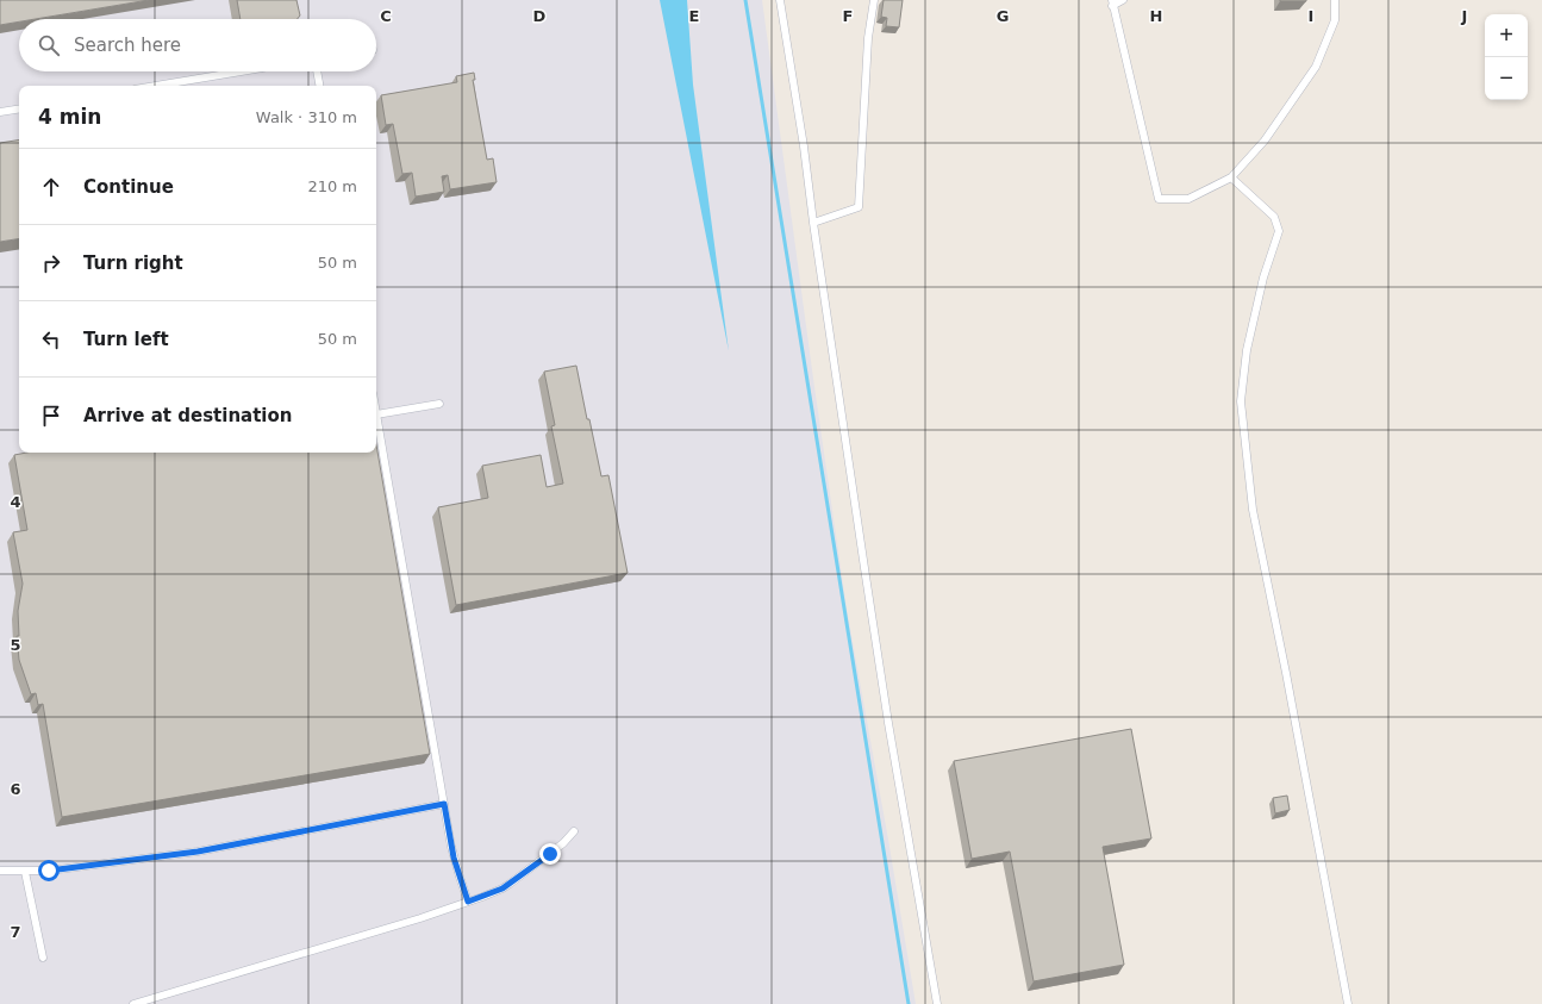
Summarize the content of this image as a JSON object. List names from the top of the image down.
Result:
{
  "page": {
    "map_buttons": ["+", "−"],
    "search": "Search here",
    "heading": ["4 min", "Walk · 310 m"],
    "list": [
      ["Continue", "210 m"],
      ["Turn right", "50 m"],
      ["Turn left", "50 m"],
      "Arrive at destination"
    ]
  },
  "grid": {
    "columns": [
      "C",
      "D",
      "E",
      "F",
      "G",
      "H",
      "I",
      "J"
    ],
    "rows": [
      "4",
      "5",
      "6",
      "7"
    ]
  }
}
